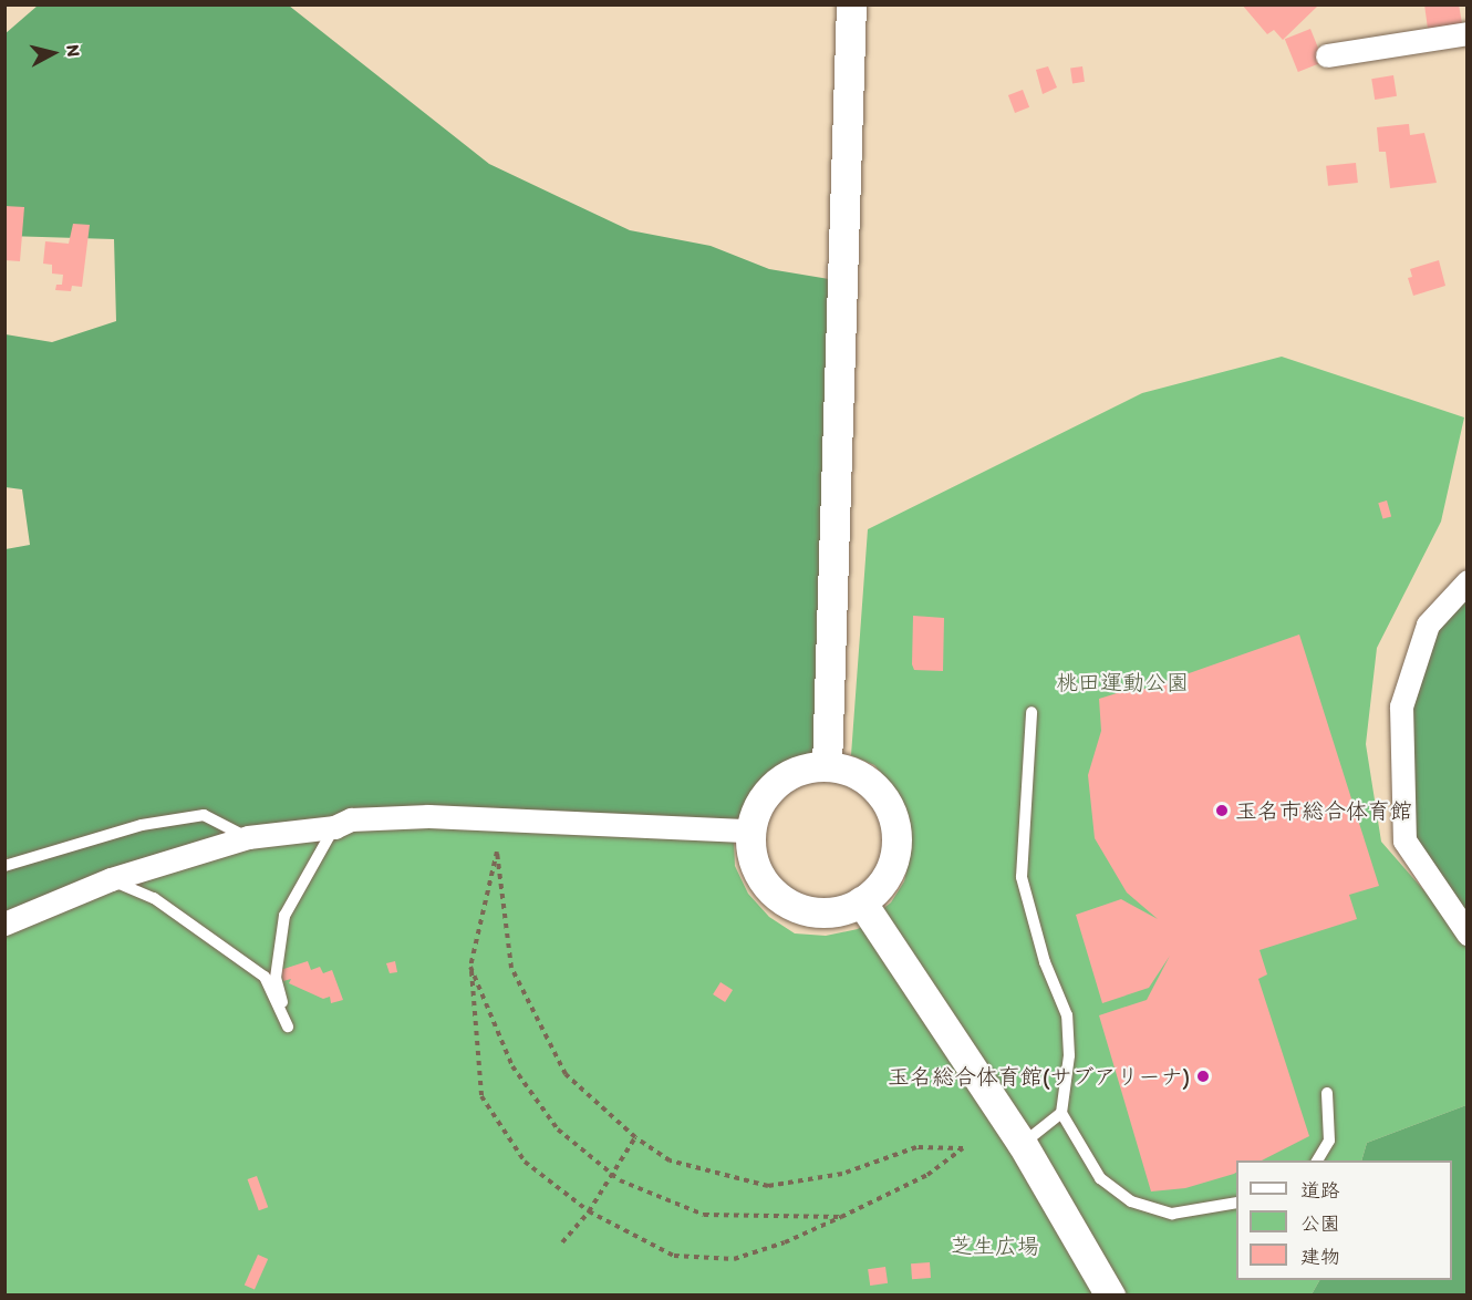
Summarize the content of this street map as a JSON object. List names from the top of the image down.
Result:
{
  "parks": ["桃田運動公園", "芝生広場"],
  "places": ["玉名市総合体育館", "玉名総合体育館(サブアリーナ)"],
  "legend": ["道路", "公園", "建物"],
  "north": "right"
}
